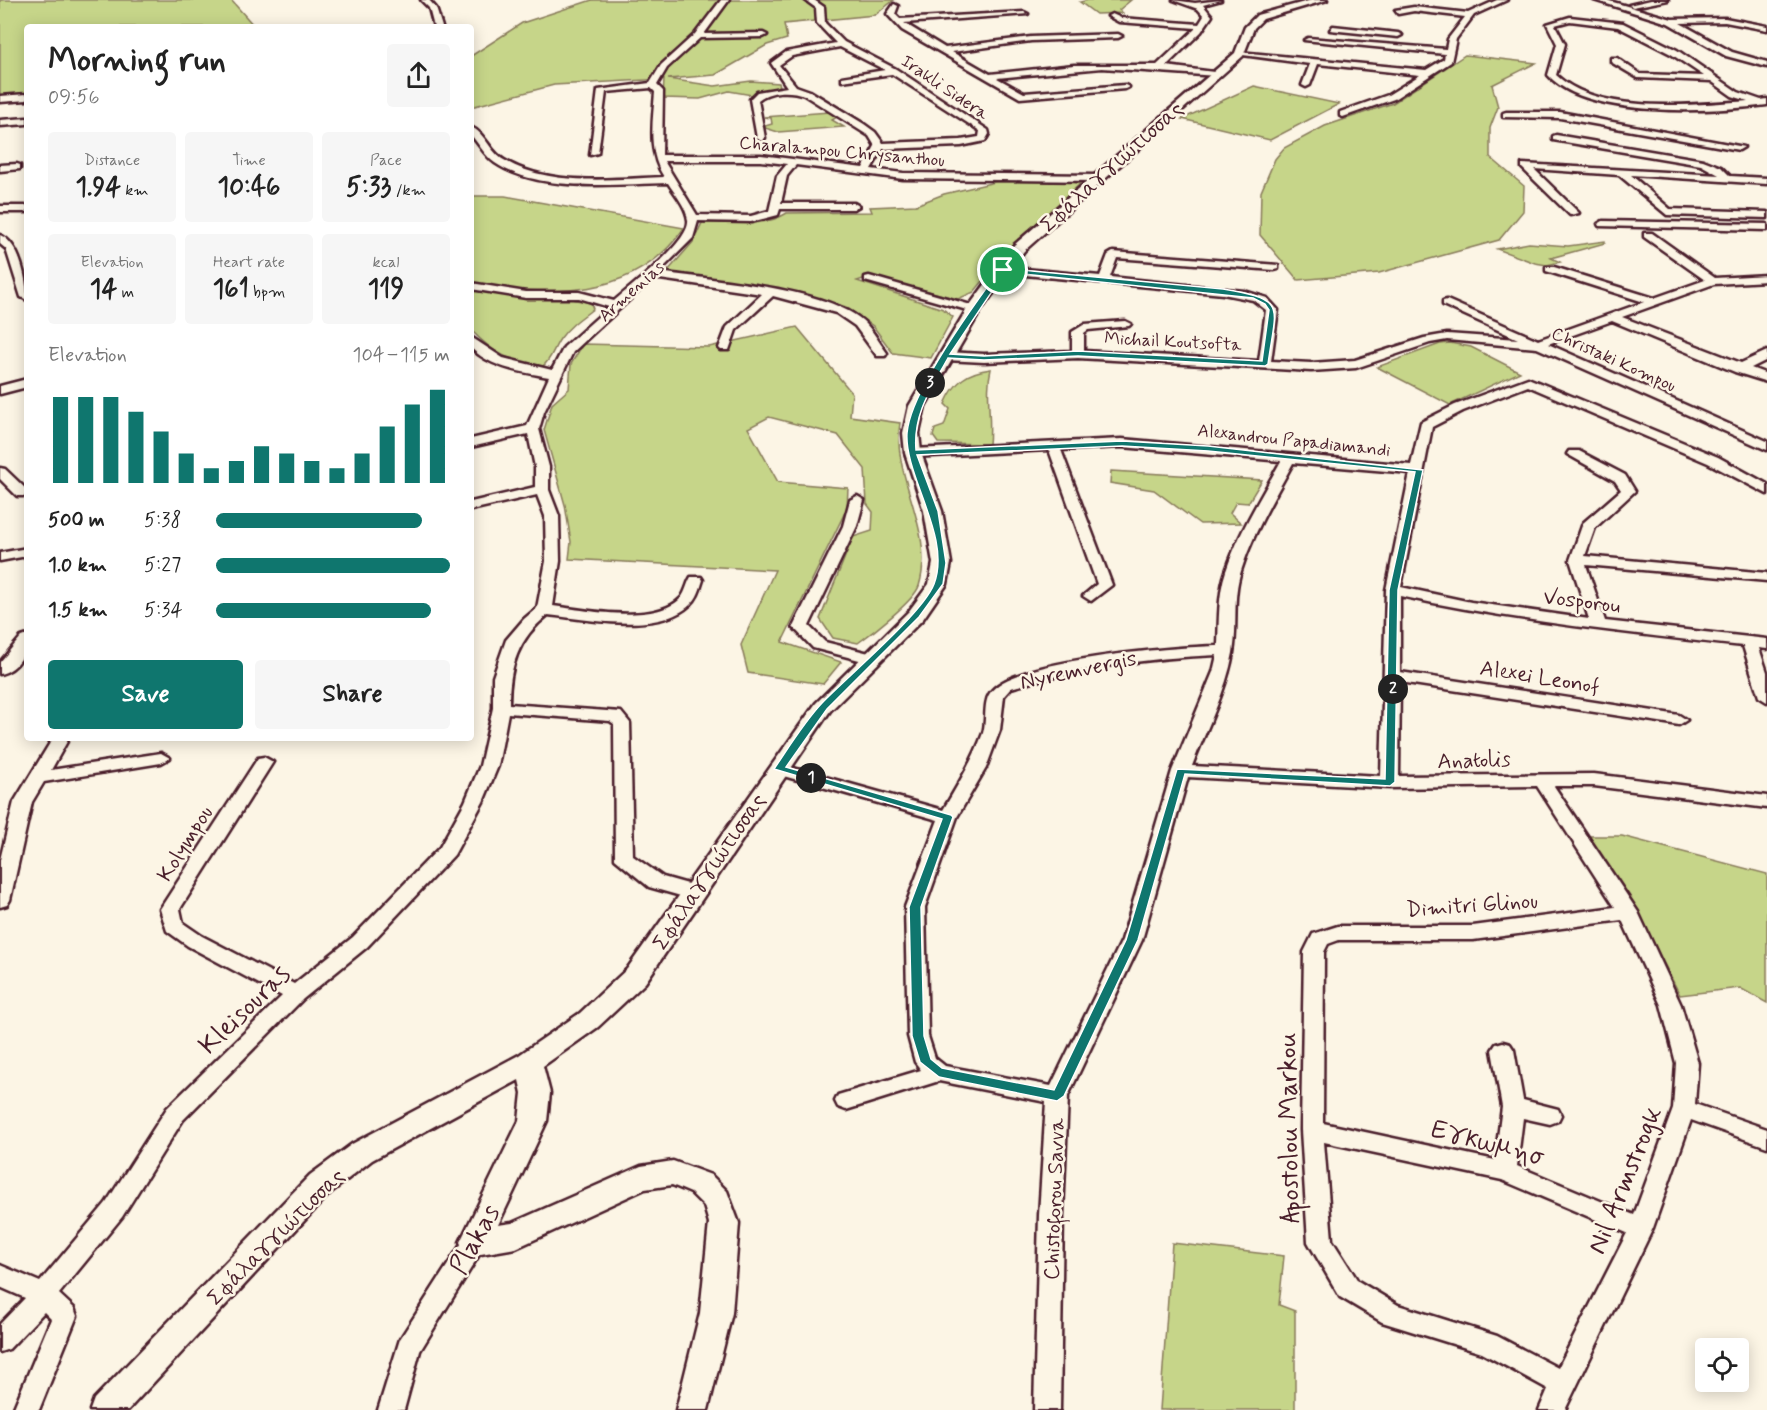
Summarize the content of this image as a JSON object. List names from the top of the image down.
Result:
{
  "streets": {
    "street": [
      "Irakli Sidera",
      "Charalampou Chrysanthou",
      "Σφάλαγγιώτισσας",
      "Armenias",
      "Michail Koutsofta",
      "Christaki Kompou",
      "Alexandrou Papadiamandi",
      "Vosporou",
      "Nyremvergis",
      "Alexei Leonof",
      "Anatolis",
      "Kolympou",
      "Dimitri Glinou",
      "Kleisouras",
      "Apostolou Markou",
      "Εγκωμησ",
      "Nil Armstrogk",
      "Chistoforou Savva",
      "Plakas"
    ]
  },
  "crossings": [
    ["Charalampou Chrysanthou", "Σφάλαγγιώτισσας"],
    ["Σφάλαγγιώτισσας", "Michail Koutsofta"],
    ["Σφάλαγγιώτισσας", "Alexandrou Papadiamandi"],
    ["Σφάλαγγιώτισσας", "Plakas"],
    ["Michail Koutsofta", "Christaki Kompou"],
    ["Alexandrou Papadiamandi", "Chistoforou Savva"],
    ["Nyremvergis", "Chistoforou Savva"],
    ["Anatolis", "Nil Armstrogk"],
    ["Anatolis", "Chistoforou Savva"],
    ["Kolympou", "Kleisouras"],
    ["Dimitri Glinou", "Apostolou Markou"],
    ["Dimitri Glinou", "Nil Armstrogk"],
    ["Apostolou Markou", "Εγκωμησ"],
    ["Apostolou Markou", "Nil Armstrogk"],
    ["Εγκωμησ", "Nil Armstrogk"]
  ],
  "page": {
    "heading": ["Morning run", "09:56"],
    "stats": [
      ["Distance", "1.94 km"],
      ["Time", "10:46"],
      ["Pace", "5:33 /km"],
      ["Elevation", "14 m"],
      ["Heart rate", "161 bpm"],
      ["kcal", "119"]
    ],
    "chart": ["Elevation", "104–115 m"],
    "pins": ["3", "2", "1"],
    "list": [
      {
        "name": "500 m",
        "note": "5:38"
      },
      {
        "name": "1.0 km",
        "note": "5:27"
      },
      {
        "name": "1.5 km",
        "note": "5:34"
      }
    ],
    "buttons": ["Save", "Share"]
  }
}
